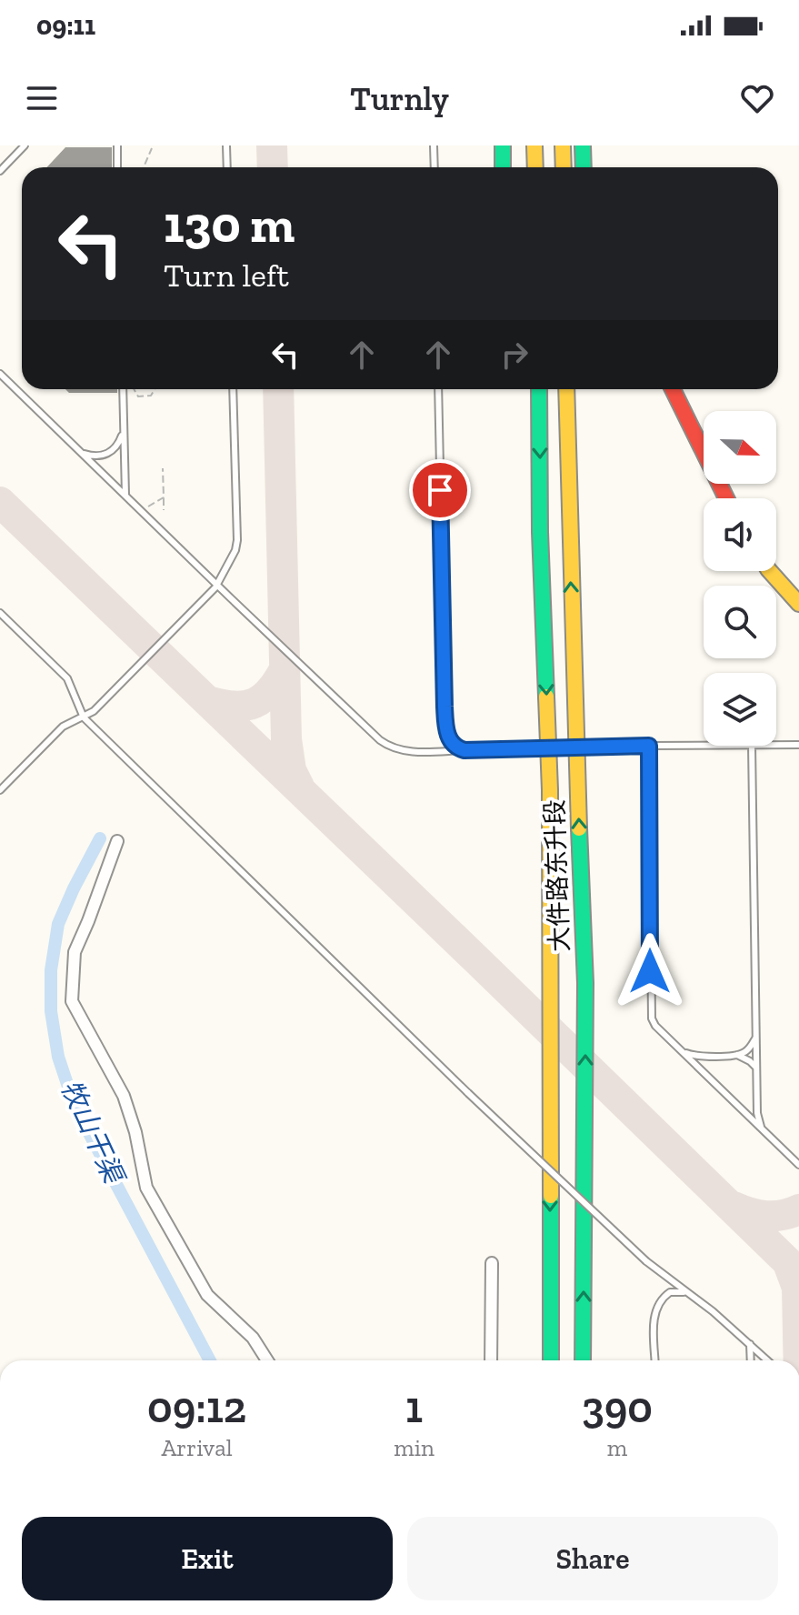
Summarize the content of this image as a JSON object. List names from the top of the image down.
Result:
{
  "streets": {
    "main road": ["大件路东升段"]
  },
  "water": ["牧山干渠"],
  "north": "right",
  "page": {
    "status": "09:11",
    "header": "Turnly",
    "turn": ["130 m", "Turn left"],
    "eta": [
      "09:12",
      "Arrival",
      "1",
      "min",
      "390",
      "m"
    ],
    "buttons": ["Exit", "Share"]
  }
}
